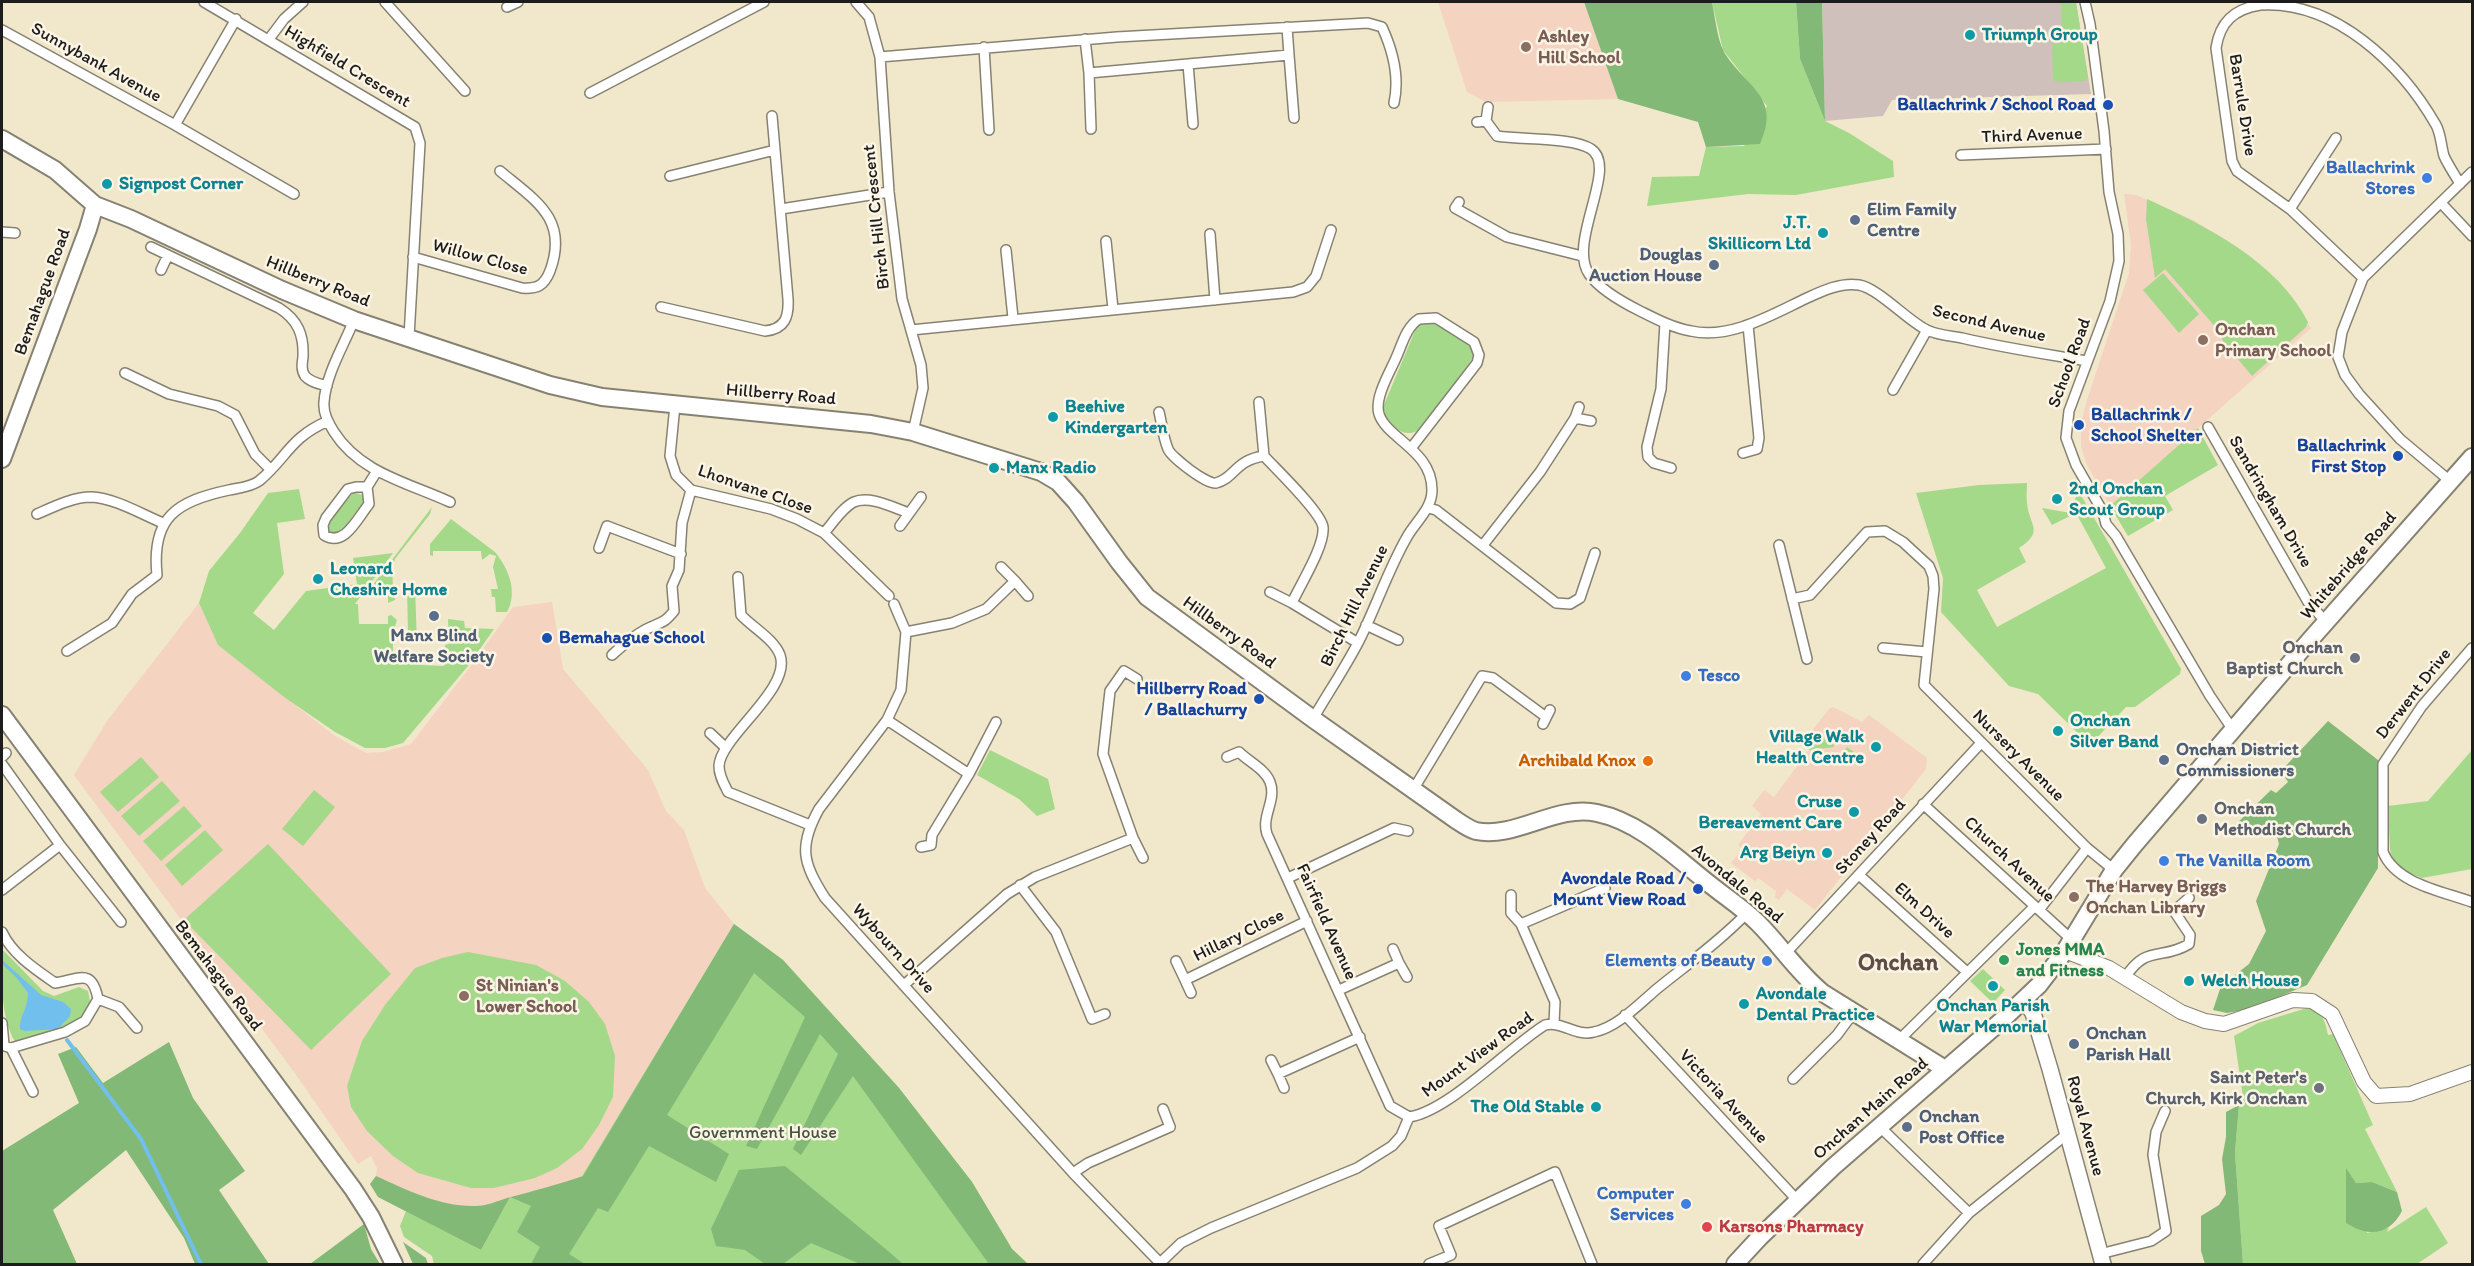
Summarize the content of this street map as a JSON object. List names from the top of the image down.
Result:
{
  "streets": {
    "highway": [
      "Hillberry Road",
      "Bemahague Road",
      "Whitebridge Road",
      "Avondale Road",
      "Onchan Main Road"
    ],
    "main road": ["Royal Avenue"],
    "street": [
      "Sunnybank Avenue",
      "Highfield Crescent",
      "Barrule Drive",
      "Third Avenue",
      "Birch Hill Crescent",
      "Willow Close",
      "Second Avenue",
      "School Road",
      "Lhonvane Close",
      "Sandringham Drive",
      "Birch Hill Avenue",
      "Derwent Drive",
      "Nursery Avenue",
      "Stoney Road",
      "Church Avenue",
      "Elm Drive",
      "Fairfield Avenue",
      "Hillary Close",
      "Wybourn Drive",
      "Mount View Road",
      "Victoria Avenue"
    ]
  },
  "crossings": [
    ["Sunnybank Avenue", "Highfield Crescent"],
    ["Highfield Crescent", "Willow Close"],
    ["Highfield Crescent", "Hillberry Road"],
    ["Third Avenue", "School Road"],
    ["Birch Hill Crescent", "Hillberry Road"],
    ["Hillberry Road", "Bemahague Road"],
    ["Hillberry Road", "Lhonvane Close"],
    ["Hillberry Road", "Birch Hill Avenue"],
    ["Hillberry Road", "Avondale Road"],
    ["Second Avenue", "School Road"],
    ["School Road", "Whitebridge Road"],
    ["School Road", "Onchan Main Road"],
    ["Lhonvane Close", "Wybourn Drive"],
    ["Sandringham Drive", "Whitebridge Road"],
    ["Whitebridge Road", "Onchan Main Road"],
    ["Nursery Avenue", "Stoney Road"],
    ["Nursery Avenue", "Onchan Main Road"],
    ["Stoney Road", "Church Avenue"],
    ["Stoney Road", "Avondale Road"],
    ["Stoney Road", "Elm Drive"],
    ["Church Avenue", "Onchan Main Road"],
    ["Avondale Road", "Mount View Road"],
    ["Avondale Road", "Onchan Main Road"],
    ["Fairfield Avenue", "Hillary Close"],
    ["Fairfield Avenue", "Mount View Road"],
    ["Wybourn Drive", "Mount View Road"],
    ["Mount View Road", "Victoria Avenue"],
    ["Victoria Avenue", "Onchan Main Road"],
    ["Onchan Main Road", "Royal Avenue"]
  ],
  "districts": ["Onchan"],
  "parks": ["Government House"],
  "places": [
    "Triumph Group",
    "Ashley Hill School",
    "Ballachrink / School Road",
    "Ballachrink Stores",
    "Signpost Corner",
    "Elim Family Centre",
    "J.T. Skillicorn Ltd",
    "Douglas Auction House",
    "Onchan Primary School",
    "Beehive Kindergarten",
    "Ballachrink / School Shelter",
    "Ballachrink First Stop",
    "Manx Radio",
    "2nd Onchan Scout Group",
    "Leonard Cheshire Home",
    "Manx Blind Welfare Society",
    "Bemahague School",
    "Onchan Baptist Church",
    "Tesco",
    "Hillberry Road / Ballachurry",
    "Onchan Silver Band",
    "Village Walk Health Centre",
    "Onchan District Commissioners",
    "Archibald Knox",
    "Cruse Bereavement Care",
    "Onchan Methodist Church",
    "Arg Beiyn",
    "The Vanilla Room",
    "Avondale Road / Mount View Road",
    "The Harvey Briggs Onchan Library",
    "Jones MMA and Fitness",
    "Elements of Beauty",
    "Welch House",
    "Onchan Parish War Memorial",
    "St Ninian's Lower School",
    "Avondale Dental Practice",
    "Onchan Parish Hall",
    "Saint Peter's Church, Kirk Onchan",
    "The Old Stable",
    "Onchan Post Office",
    "Computer Services",
    "Karsons Pharmacy"
  ]
}
